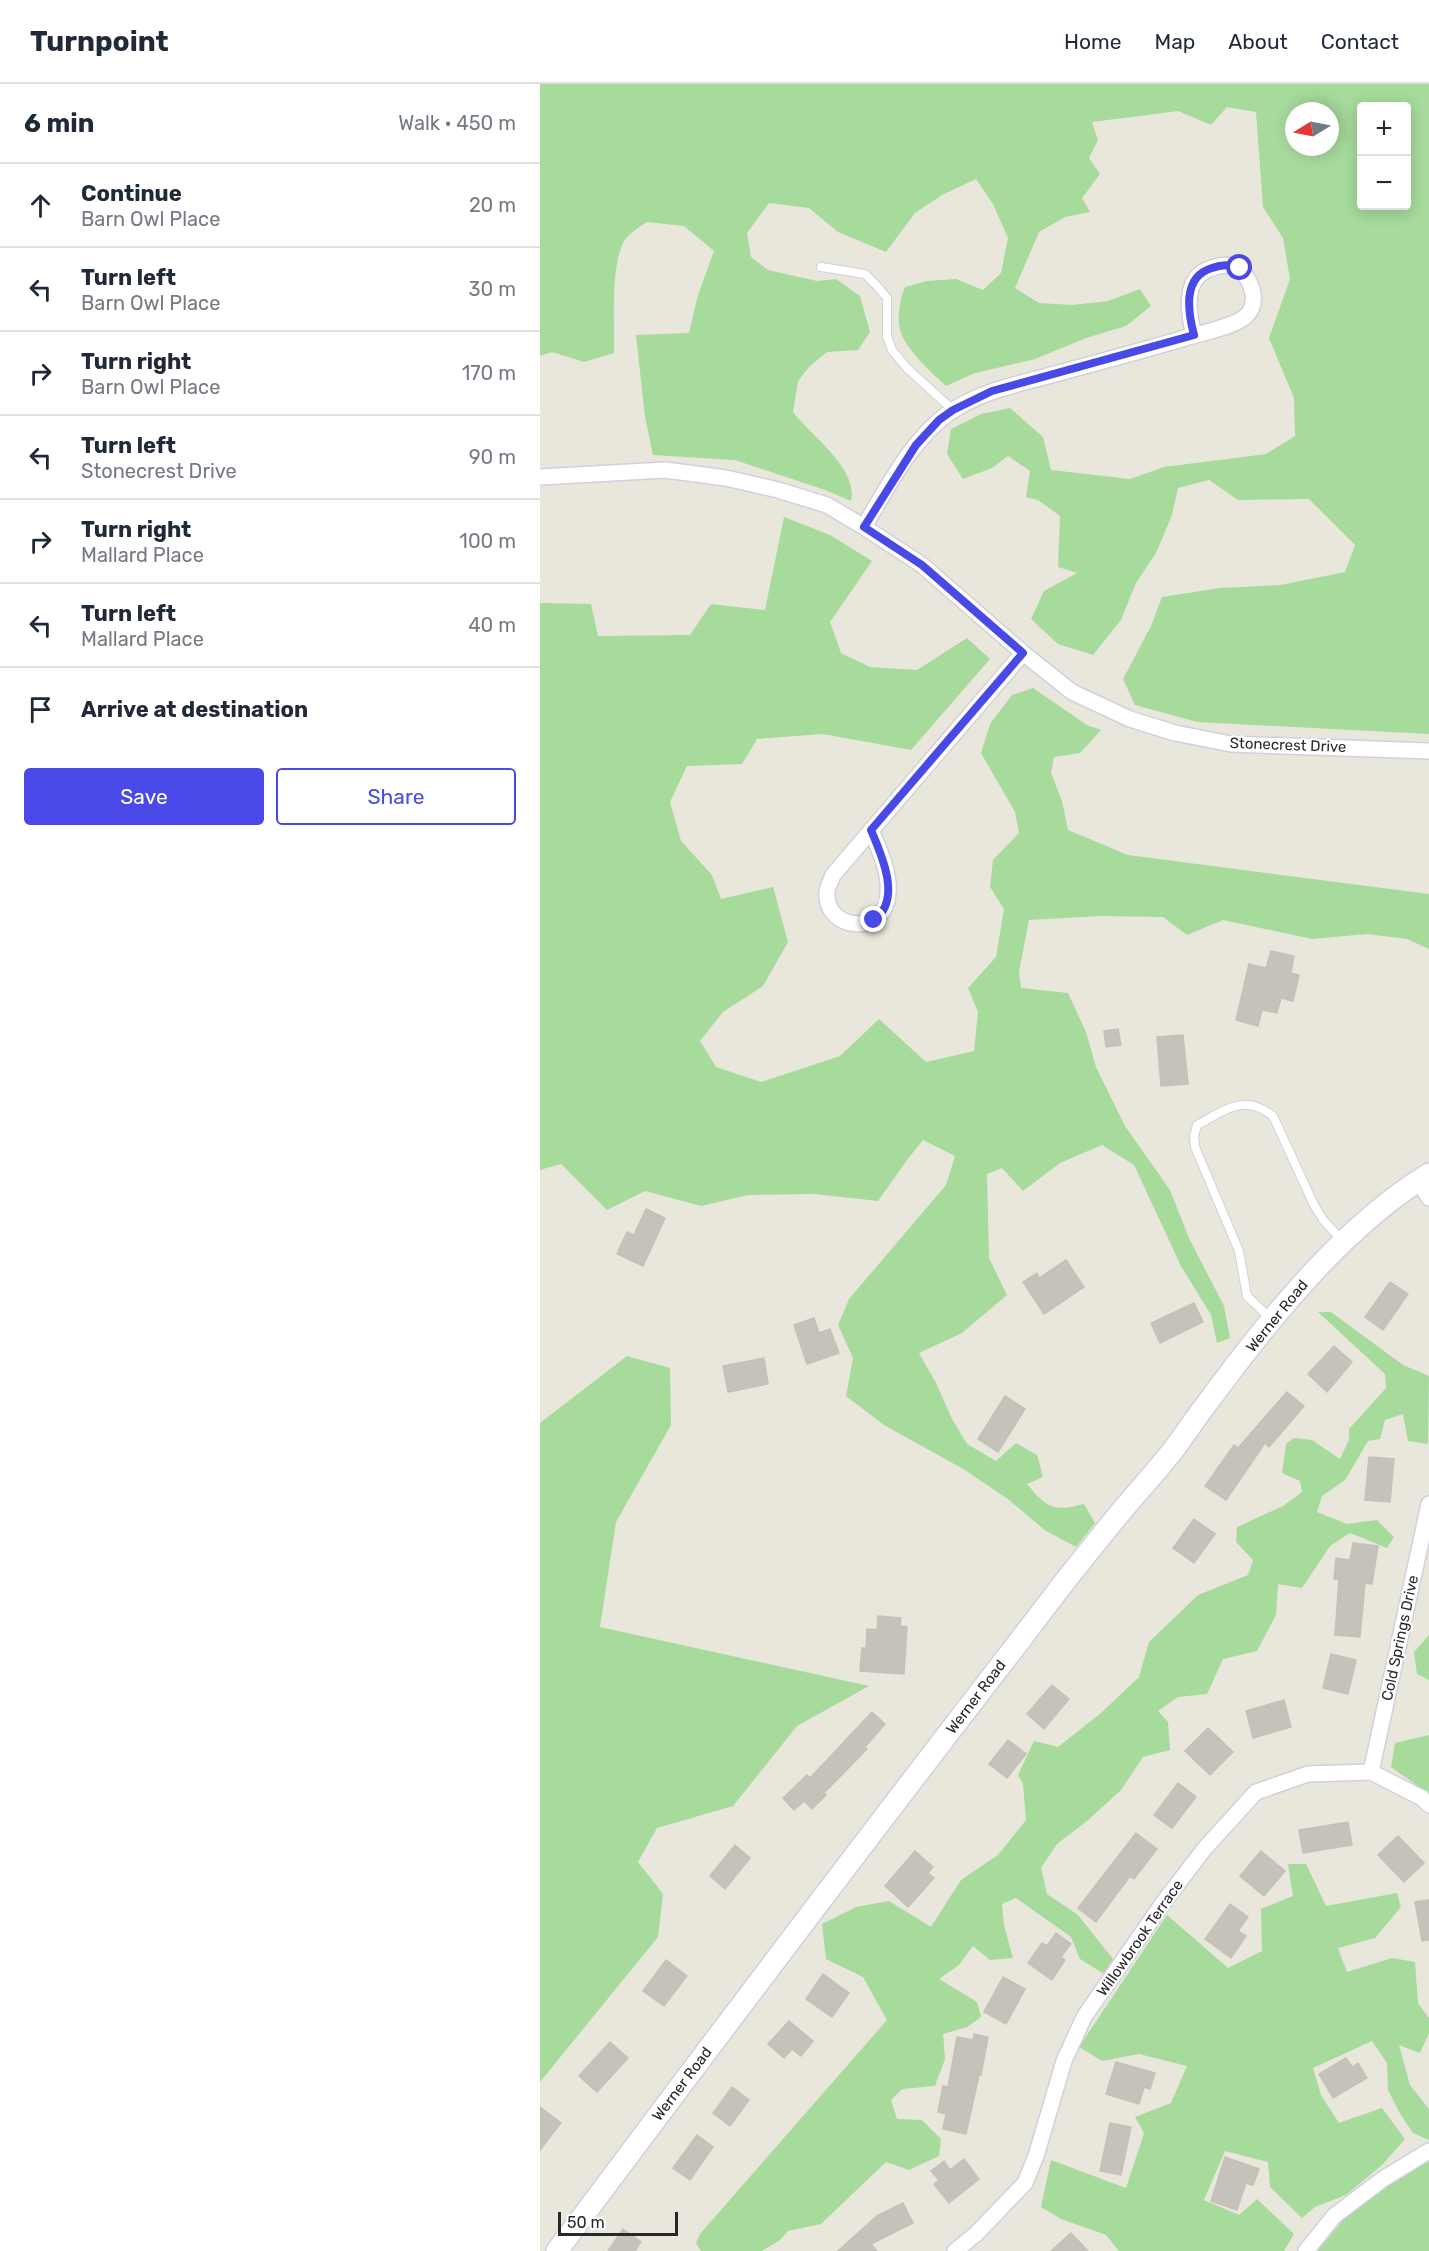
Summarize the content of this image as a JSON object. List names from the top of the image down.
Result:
{
  "streets": {
    "street": [
      "Stonecrest Drive",
      "Werner Road",
      "Cold Springs Drive",
      "Willowbrook Terrace"
    ]
  },
  "crossings": [
    ["Cold Springs Drive", "Willowbrook Terrace"]
  ],
  "scale_bar": "50 m",
  "north": "left",
  "page": {
    "header": "Turnpoint",
    "nav": [
      "Home",
      "Map",
      "About",
      "Contact"
    ],
    "heading": ["6 min", "Walk · 450 m"],
    "map_buttons": ["+", "−"],
    "list": [
      ["Continue", "Barn Owl Place", "20 m"],
      ["Turn left", "Barn Owl Place", "30 m"],
      ["Turn right", "Barn Owl Place", "170 m"],
      ["Turn left", "Stonecrest Drive", "90 m"],
      ["Turn right", "Mallard Place", "100 m"],
      ["Turn left", "Mallard Place", "40 m"],
      "Arrive at destination"
    ],
    "buttons": ["Save", "Share"],
    "scale": "50 m"
  }
}
